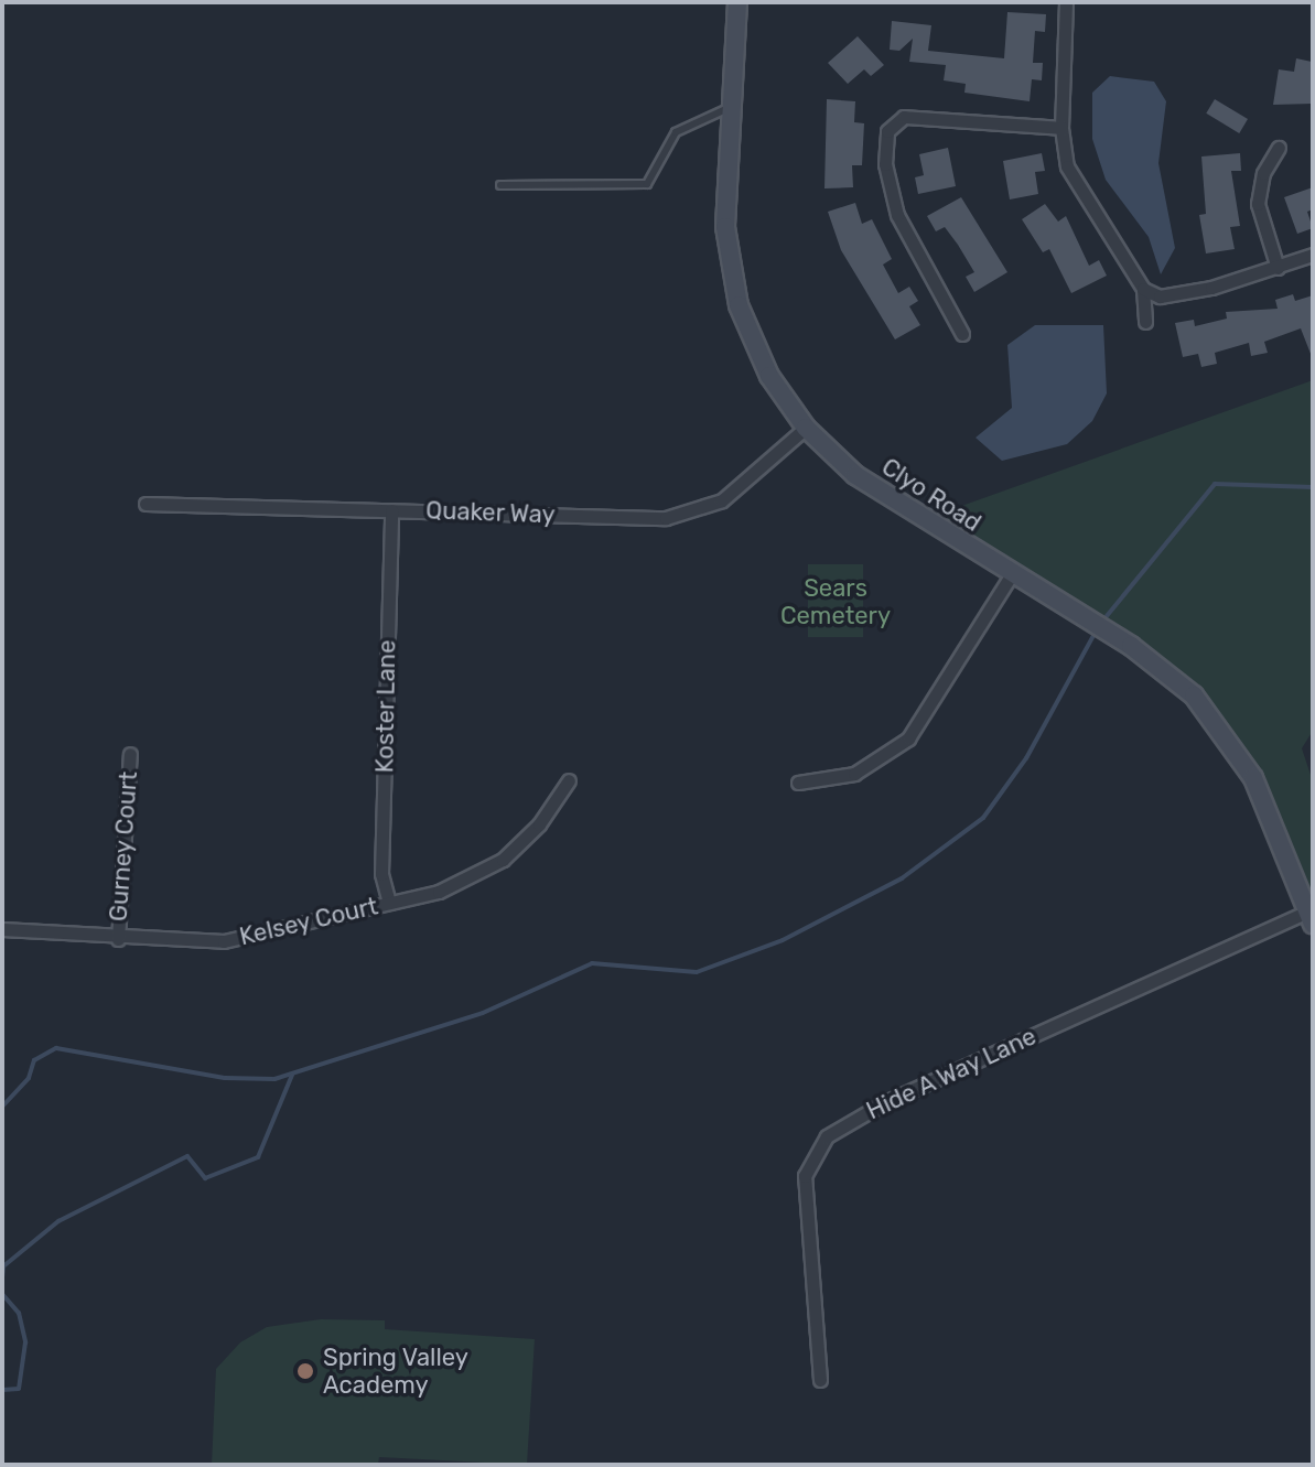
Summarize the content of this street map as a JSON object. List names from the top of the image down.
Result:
{
  "streets": {
    "street": [
      "Clyo Road",
      "Quaker Way",
      "Koster Lane",
      "Gurney Court",
      "Kelsey Court",
      "Hide A Way Lane"
    ]
  },
  "crossings": [
    ["Clyo Road", "Quaker Way"],
    ["Clyo Road", "Hide A Way Lane"],
    ["Quaker Way", "Koster Lane"],
    ["Koster Lane", "Kelsey Court"],
    ["Gurney Court", "Kelsey Court"]
  ],
  "parks": ["Sears Cemetery"],
  "places": ["Spring Valley Academy"]
}
